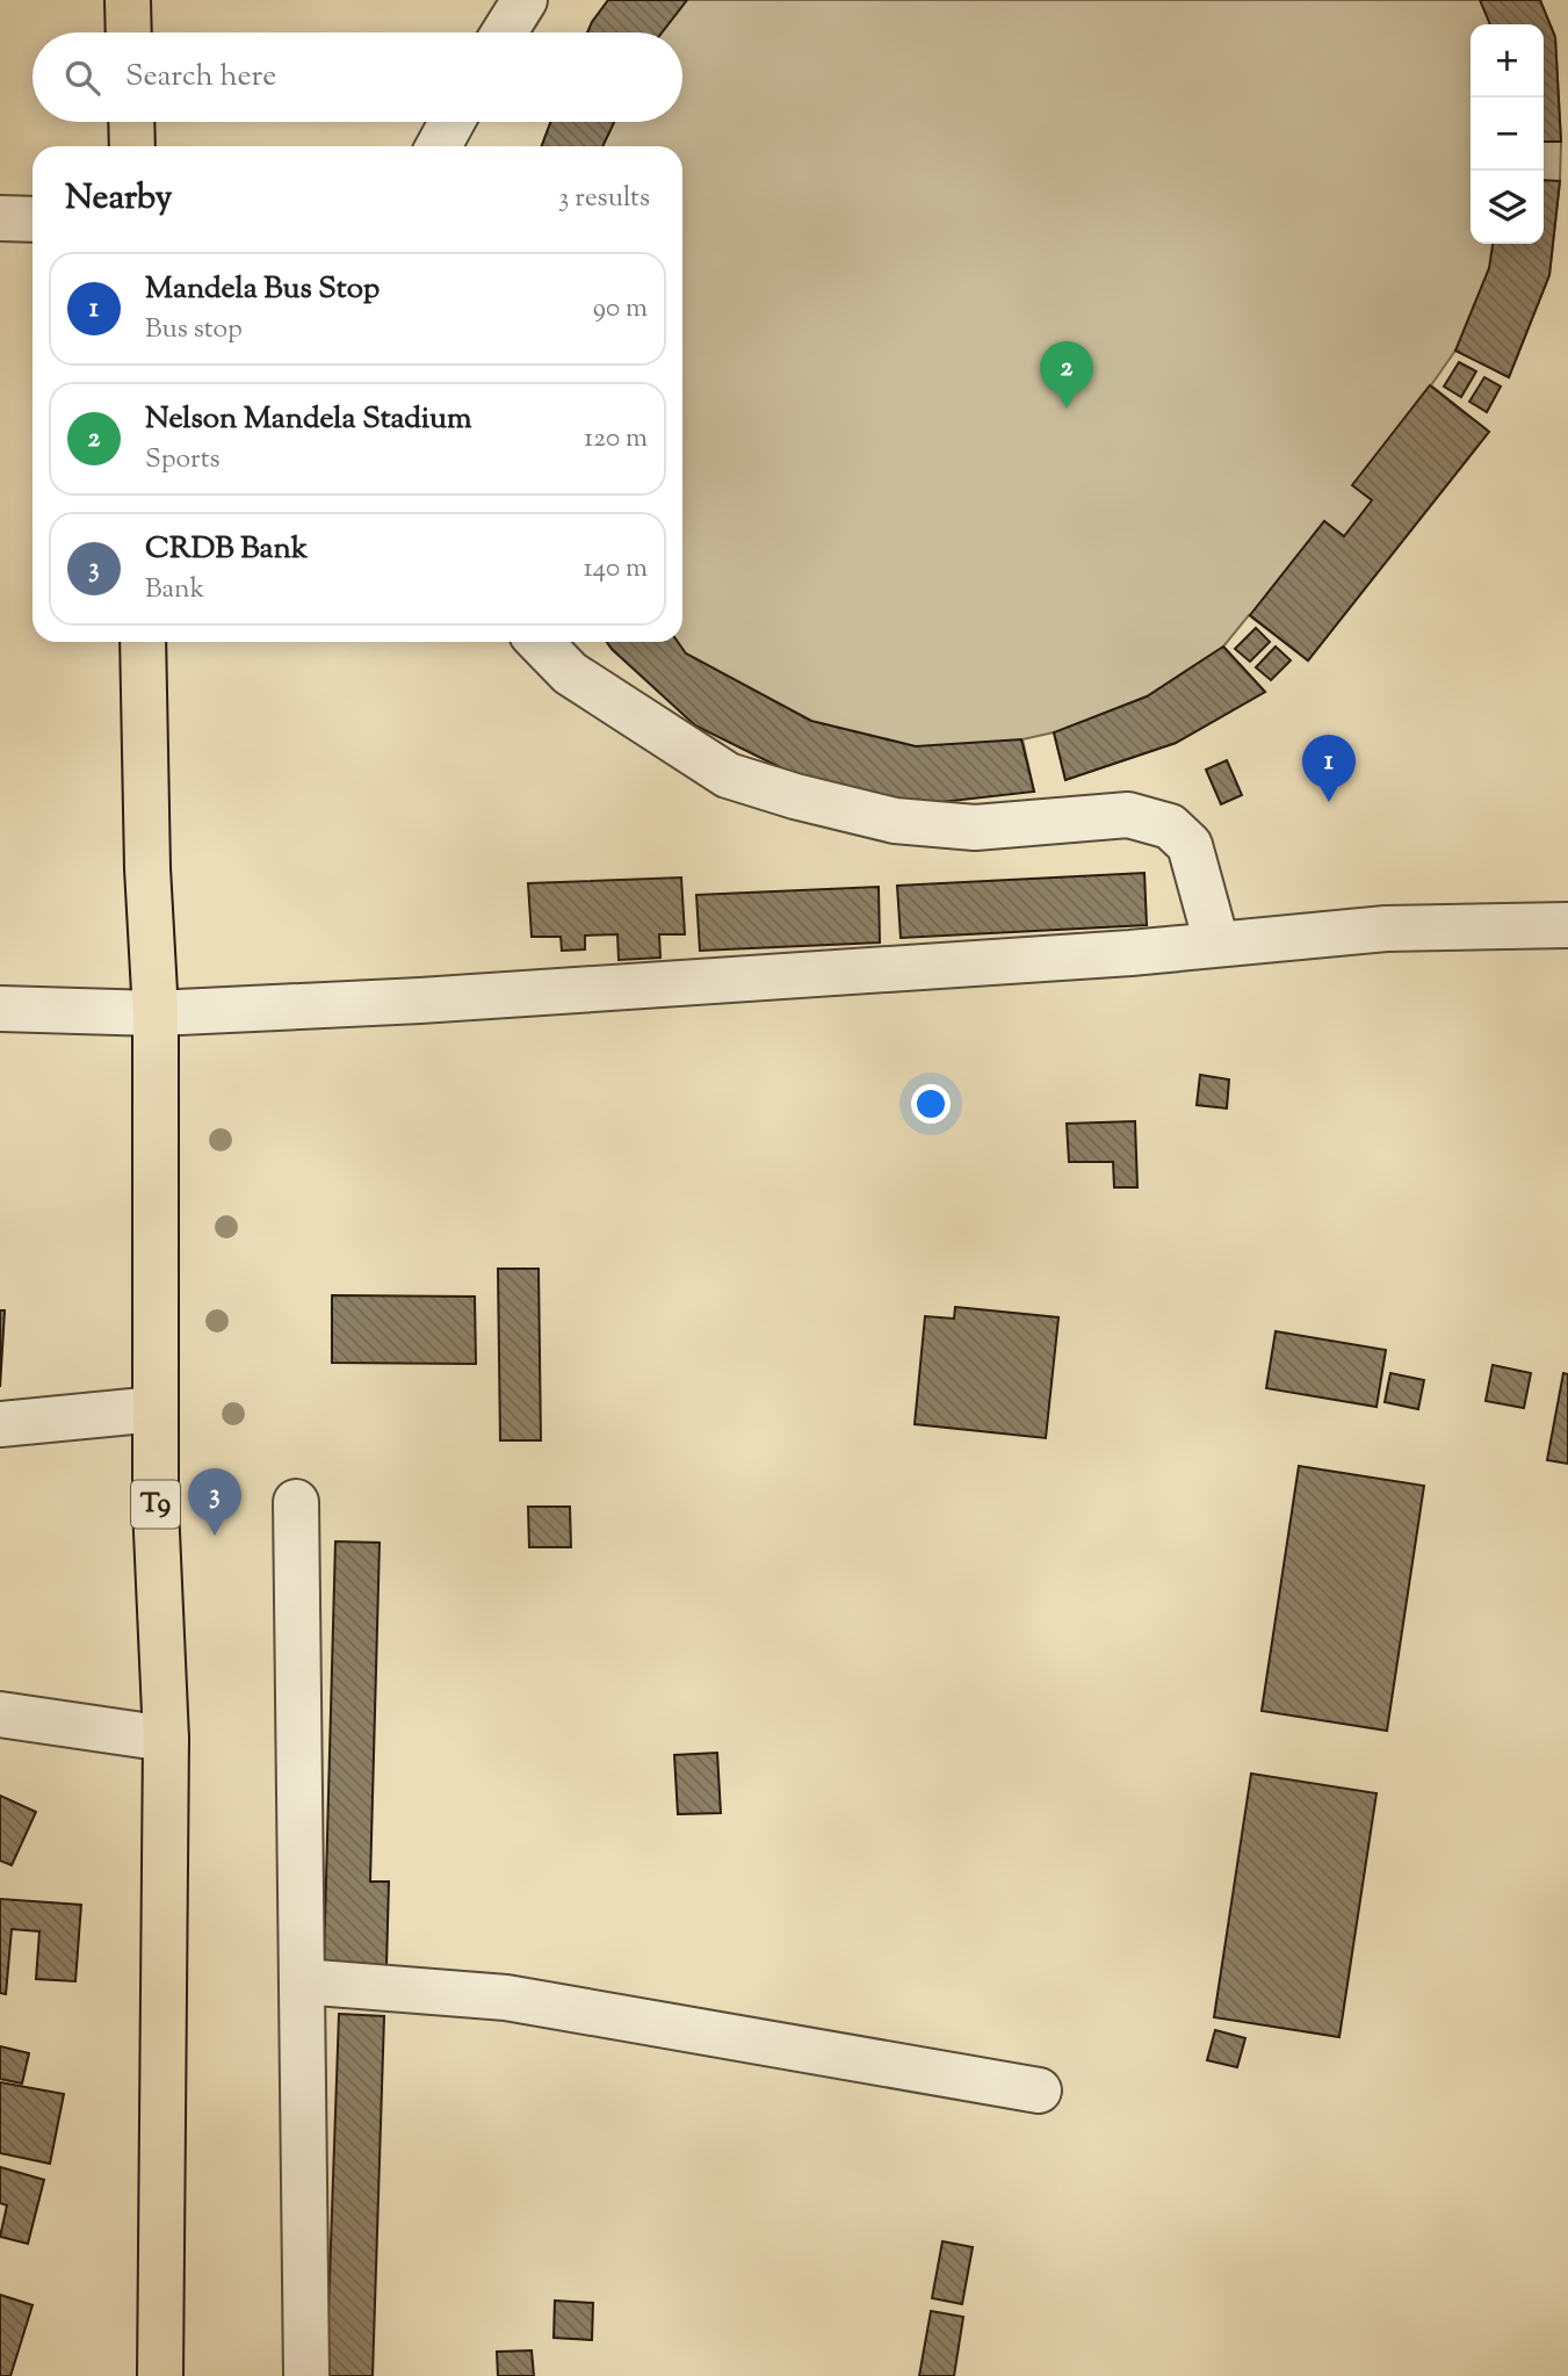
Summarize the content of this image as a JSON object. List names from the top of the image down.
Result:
{
  "streets": {
    "highway": ["T9"]
  },
  "page": {
    "map_buttons": ["+", "−"],
    "search": "Search here",
    "heading": ["Nearby", "3 results"],
    "list": [
      {
        "mark": "1",
        "name": "Mandela Bus Stop",
        "note": "Bus stop",
        "value": "90 m"
      },
      {
        "mark": "2",
        "name": "Nelson Mandela Stadium",
        "note": "Sports",
        "value": "120 m"
      },
      {
        "mark": "3",
        "name": "CRDB Bank",
        "note": "Bank",
        "value": "140 m"
      }
    ],
    "pins": ["2", "1", "3"]
  }
}
